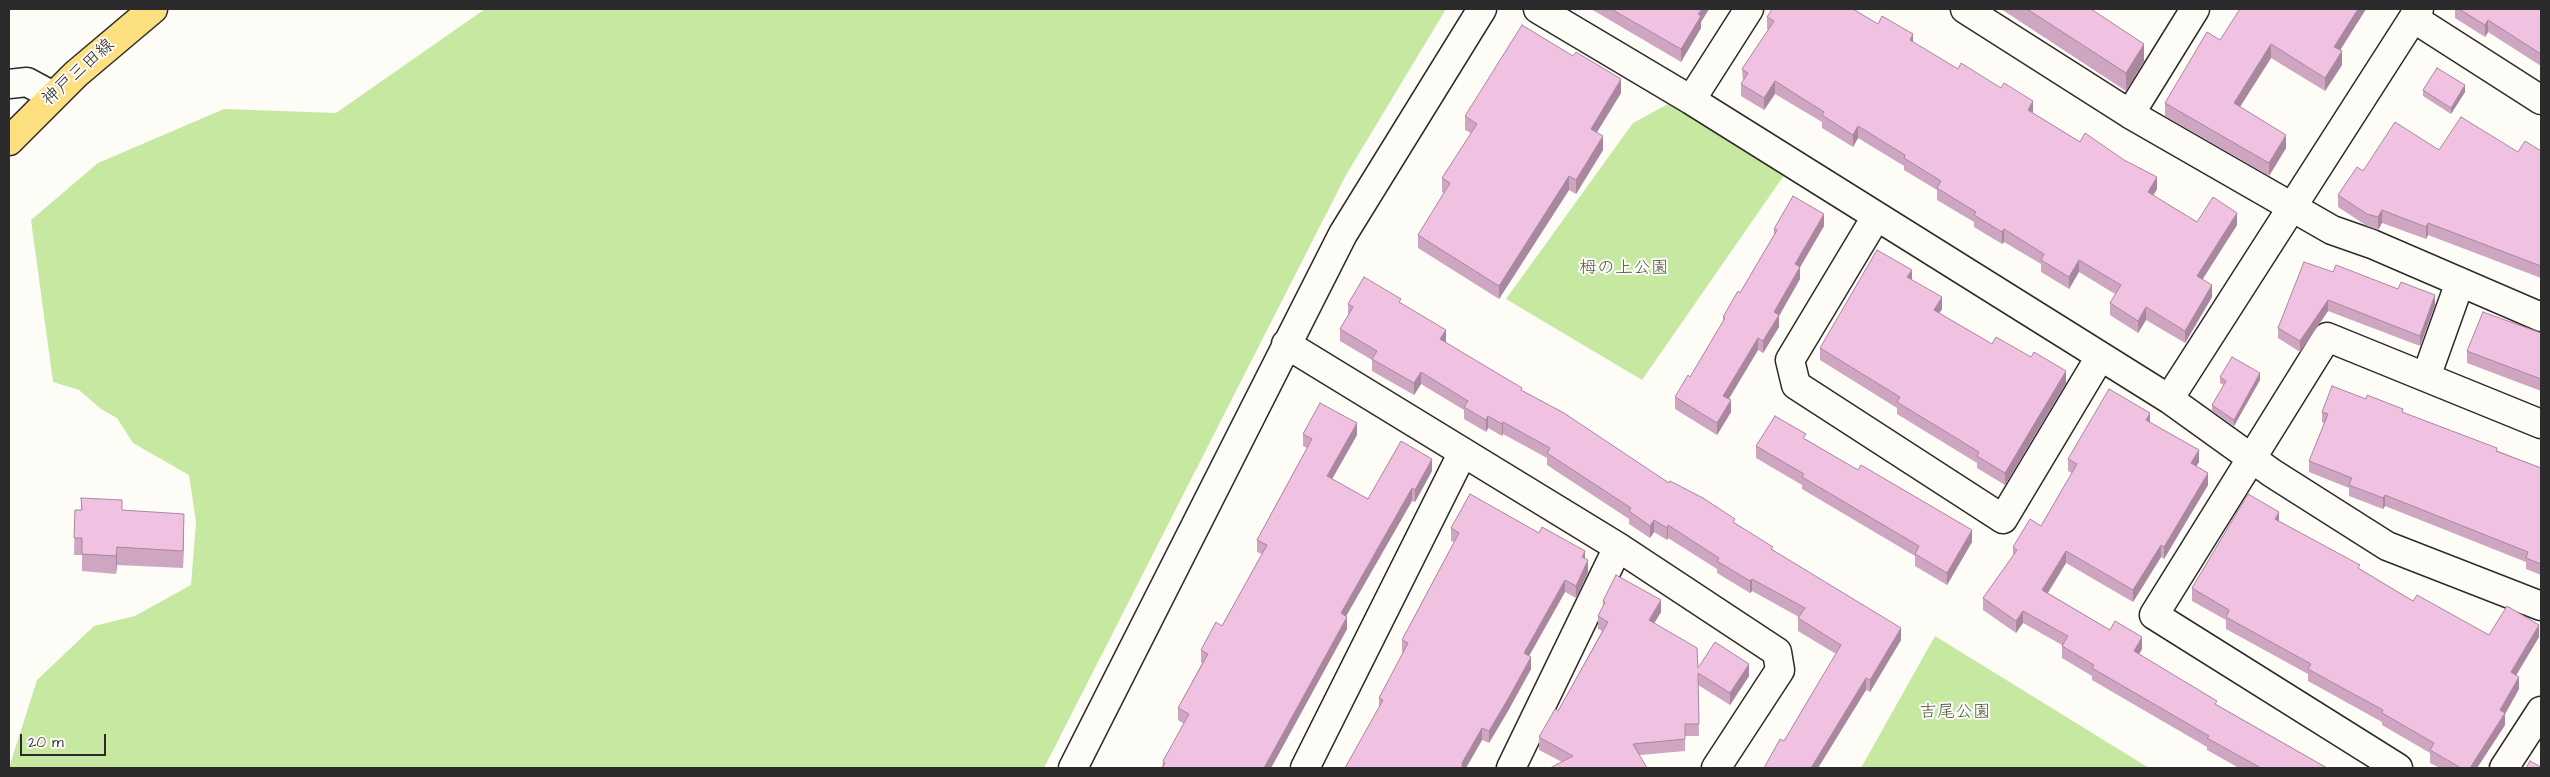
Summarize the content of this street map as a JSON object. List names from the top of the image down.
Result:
{
  "streets": {
    "main road": ["神戸三田線"]
  },
  "parks": ["栂の上公園", "吉尾公園"],
  "scale_bar": "20 m"
}
